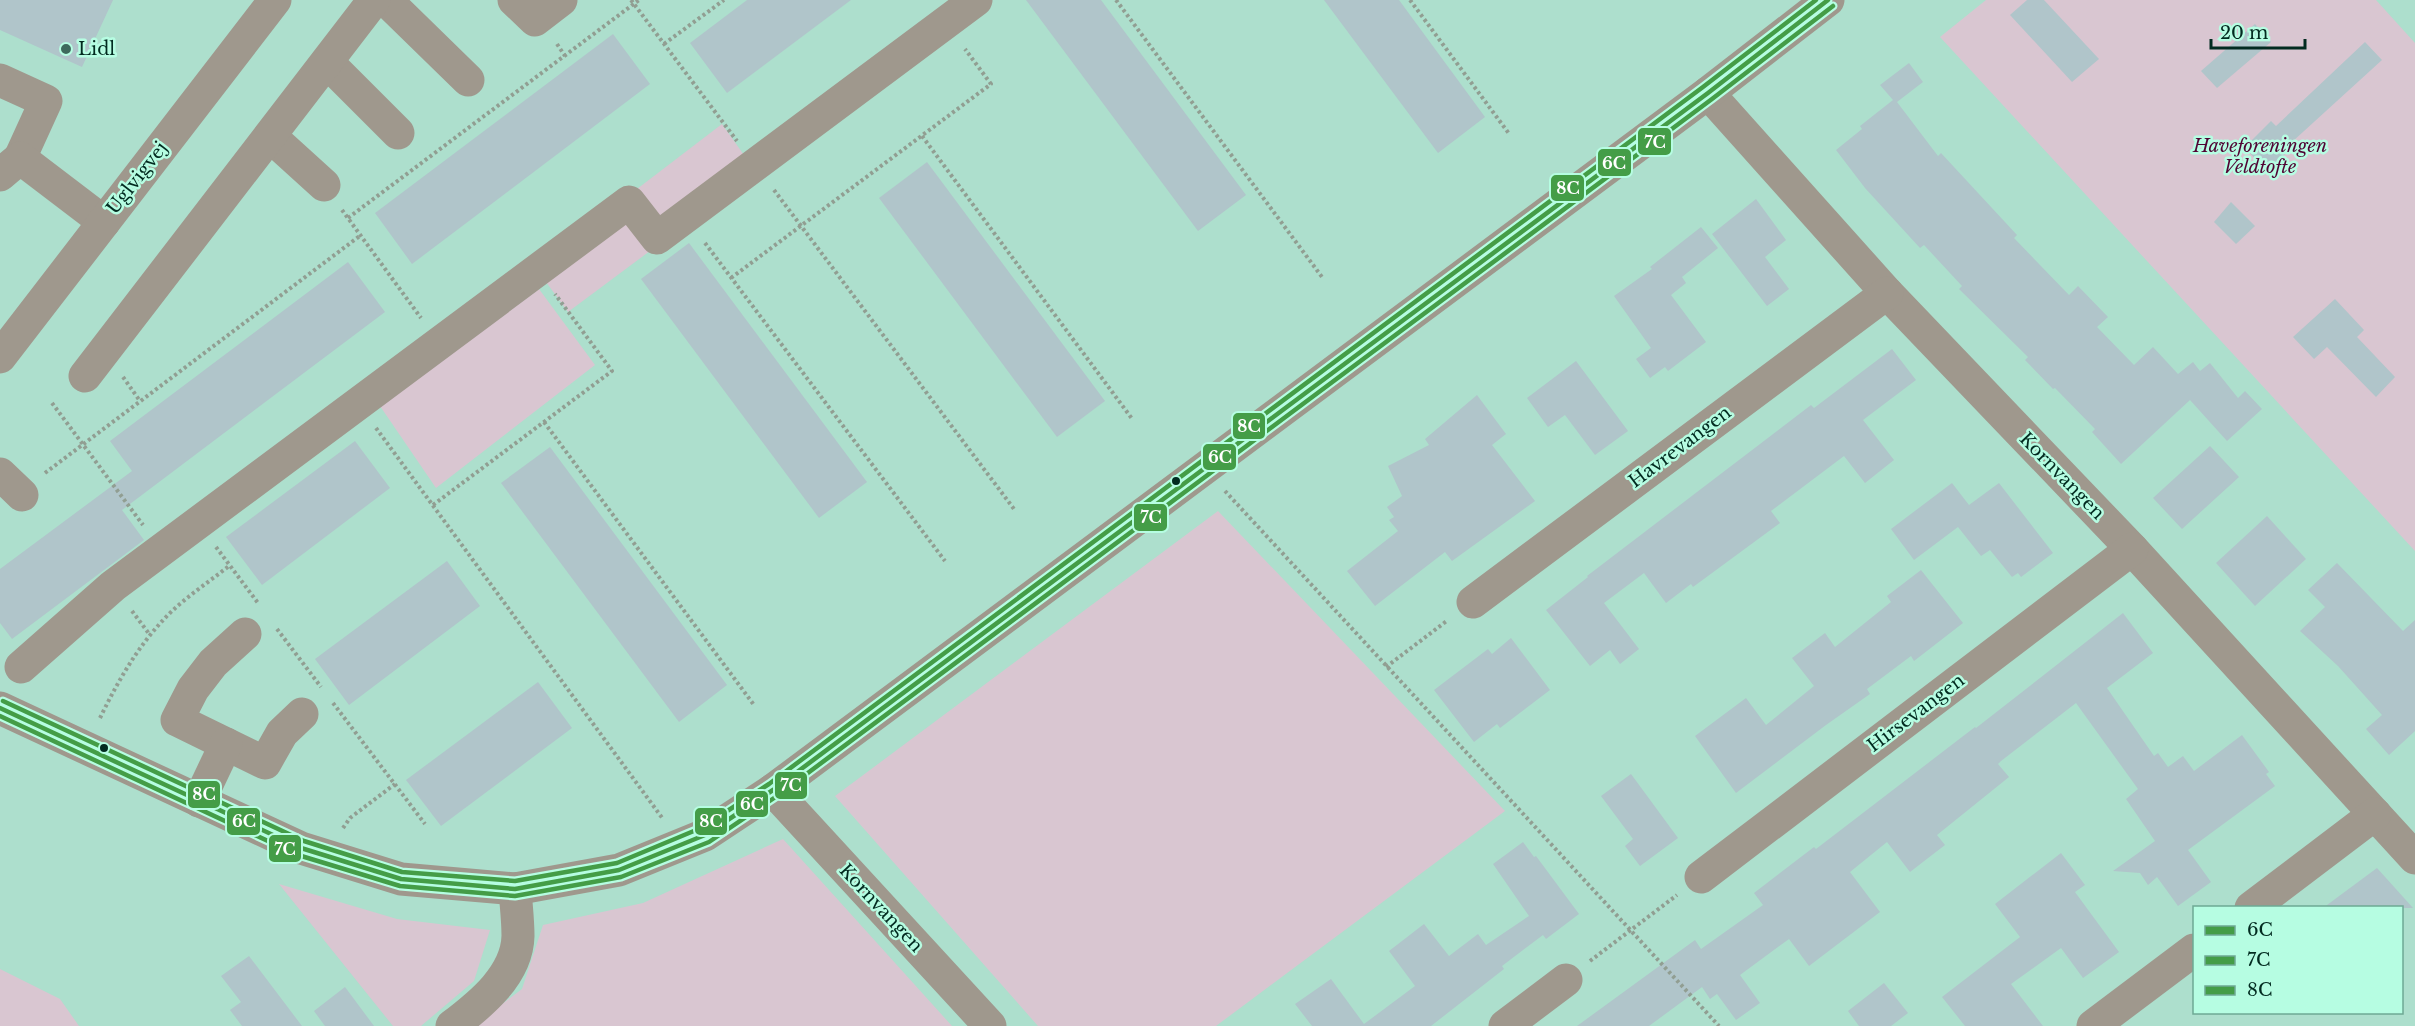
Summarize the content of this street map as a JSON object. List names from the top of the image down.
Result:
{
  "streets": {
    "street": [
      "Uglvigvej",
      "Havrevangen",
      "Kornvangen",
      "Hirsevangen"
    ]
  },
  "crossings": [
    ["Havrevangen", "Kornvangen"],
    ["Kornvangen", "Hirsevangen"]
  ],
  "parks": ["Haveforeningen Veldtofte"],
  "places": ["Lidl"],
  "lines": ["transit line 6C", "transit line 8C", "transit line 7C"],
  "legend": ["6C", "7C", "8C"],
  "scale_bar": "20 m"
}
